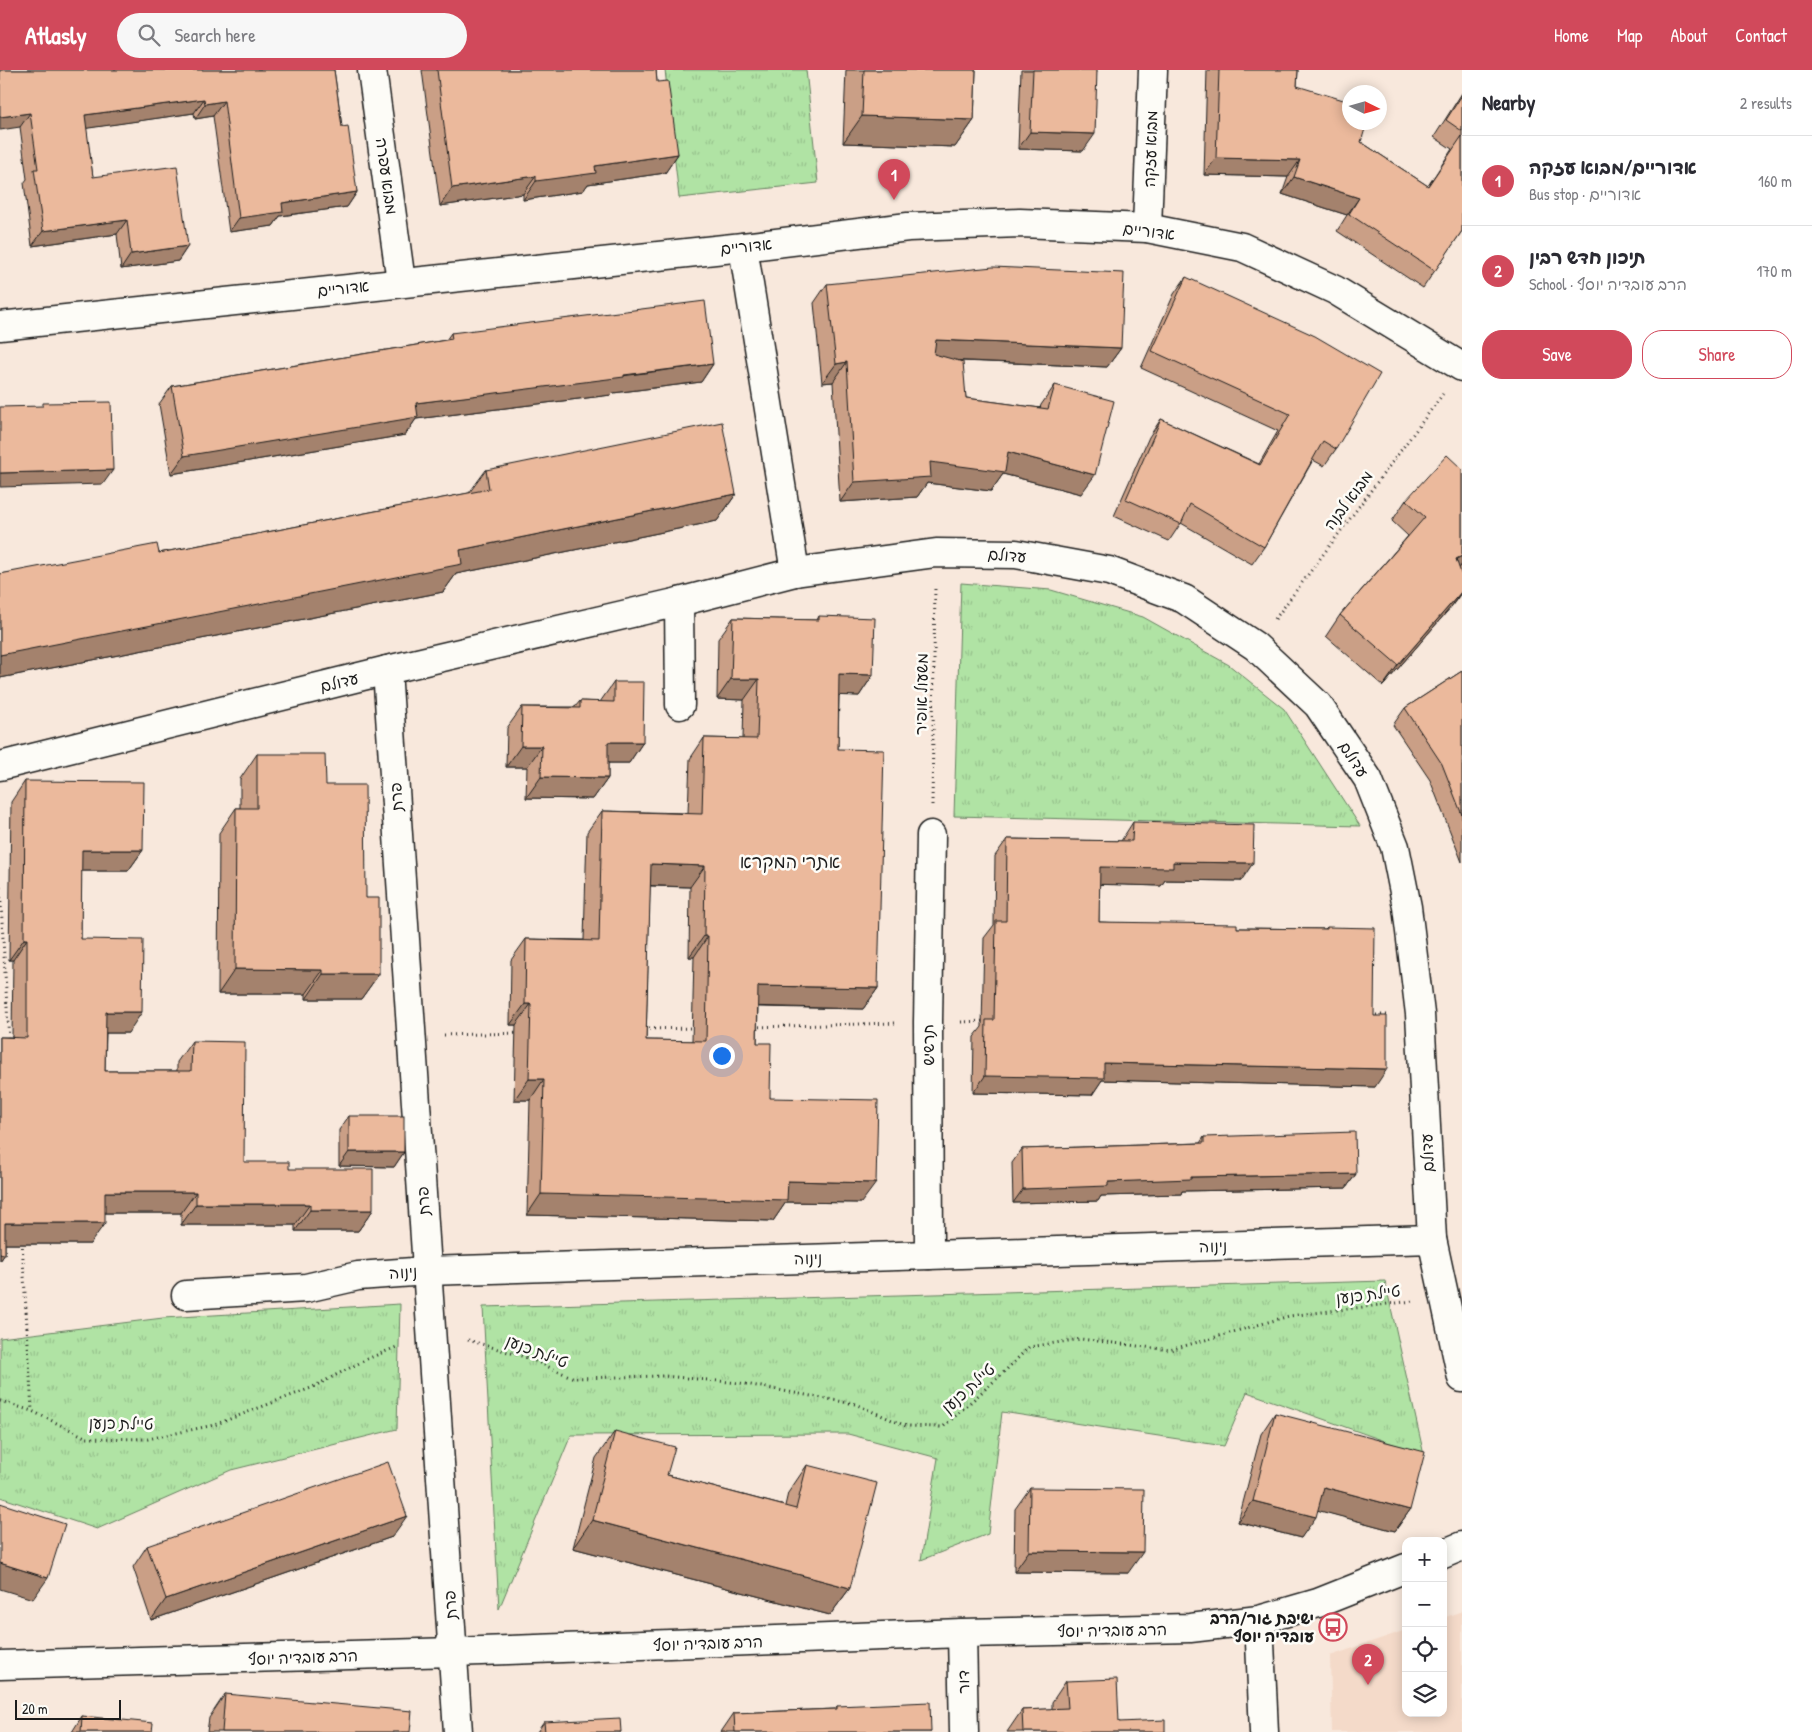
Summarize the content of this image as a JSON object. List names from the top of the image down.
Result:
{
  "streets": {
    "street": [
      "מבוא עזקה",
      "מבוא עפרה",
      "אדוריים",
      "עדולם",
      "פרת",
      "תרשיש",
      "נינוה",
      "הרב עובדיה יוסף",
      "דור"
    ],
    "path": ["מבוא לבנה", "משעול אופיר", "טיילת כנען"]
  },
  "crossings": [
    ["מבוא עזקה", "אדוריים"],
    ["מבוא עפרה", "אדוריים"],
    ["מבוא לבנה", "עדולם"],
    ["עדולם", "משעול אופיר"],
    ["עדולם", "פרת"],
    ["עדולם", "נינוה"],
    ["משעול אופיר", "תרשיש"],
    ["פרת", "נינוה"],
    ["פרת", "הרב עובדיה יוסף"],
    ["תרשיש", "נינוה"],
    ["הרב עובדיה יוסף", "דור"]
  ],
  "districts": ["אתרי המקרא"],
  "places": {
    "bus stop": ["ישיבת גור/הרב עובדיה יוסף"]
  },
  "scale_bar": "20 m",
  "north": "right",
  "page": {
    "header": "Atlasly",
    "search": "Search here",
    "nav": [
      "Home",
      "Map",
      "About",
      "Contact"
    ],
    "heading": ["Nearby", "2 results"],
    "list": [
      {
        "mark": "1",
        "name": "אדוריים/מבוא עזקה",
        "note": "Bus stop · אדוריים",
        "value": "160 m"
      },
      {
        "mark": "2",
        "name": "תיכון חדש רבין",
        "note": "School · הרב עובדיה יוסף",
        "value": "170 m"
      }
    ],
    "pins": ["1", "2"],
    "buttons": ["Save", "Share"],
    "map_buttons": ["+", "−"],
    "scale": "20 m"
  }
}
